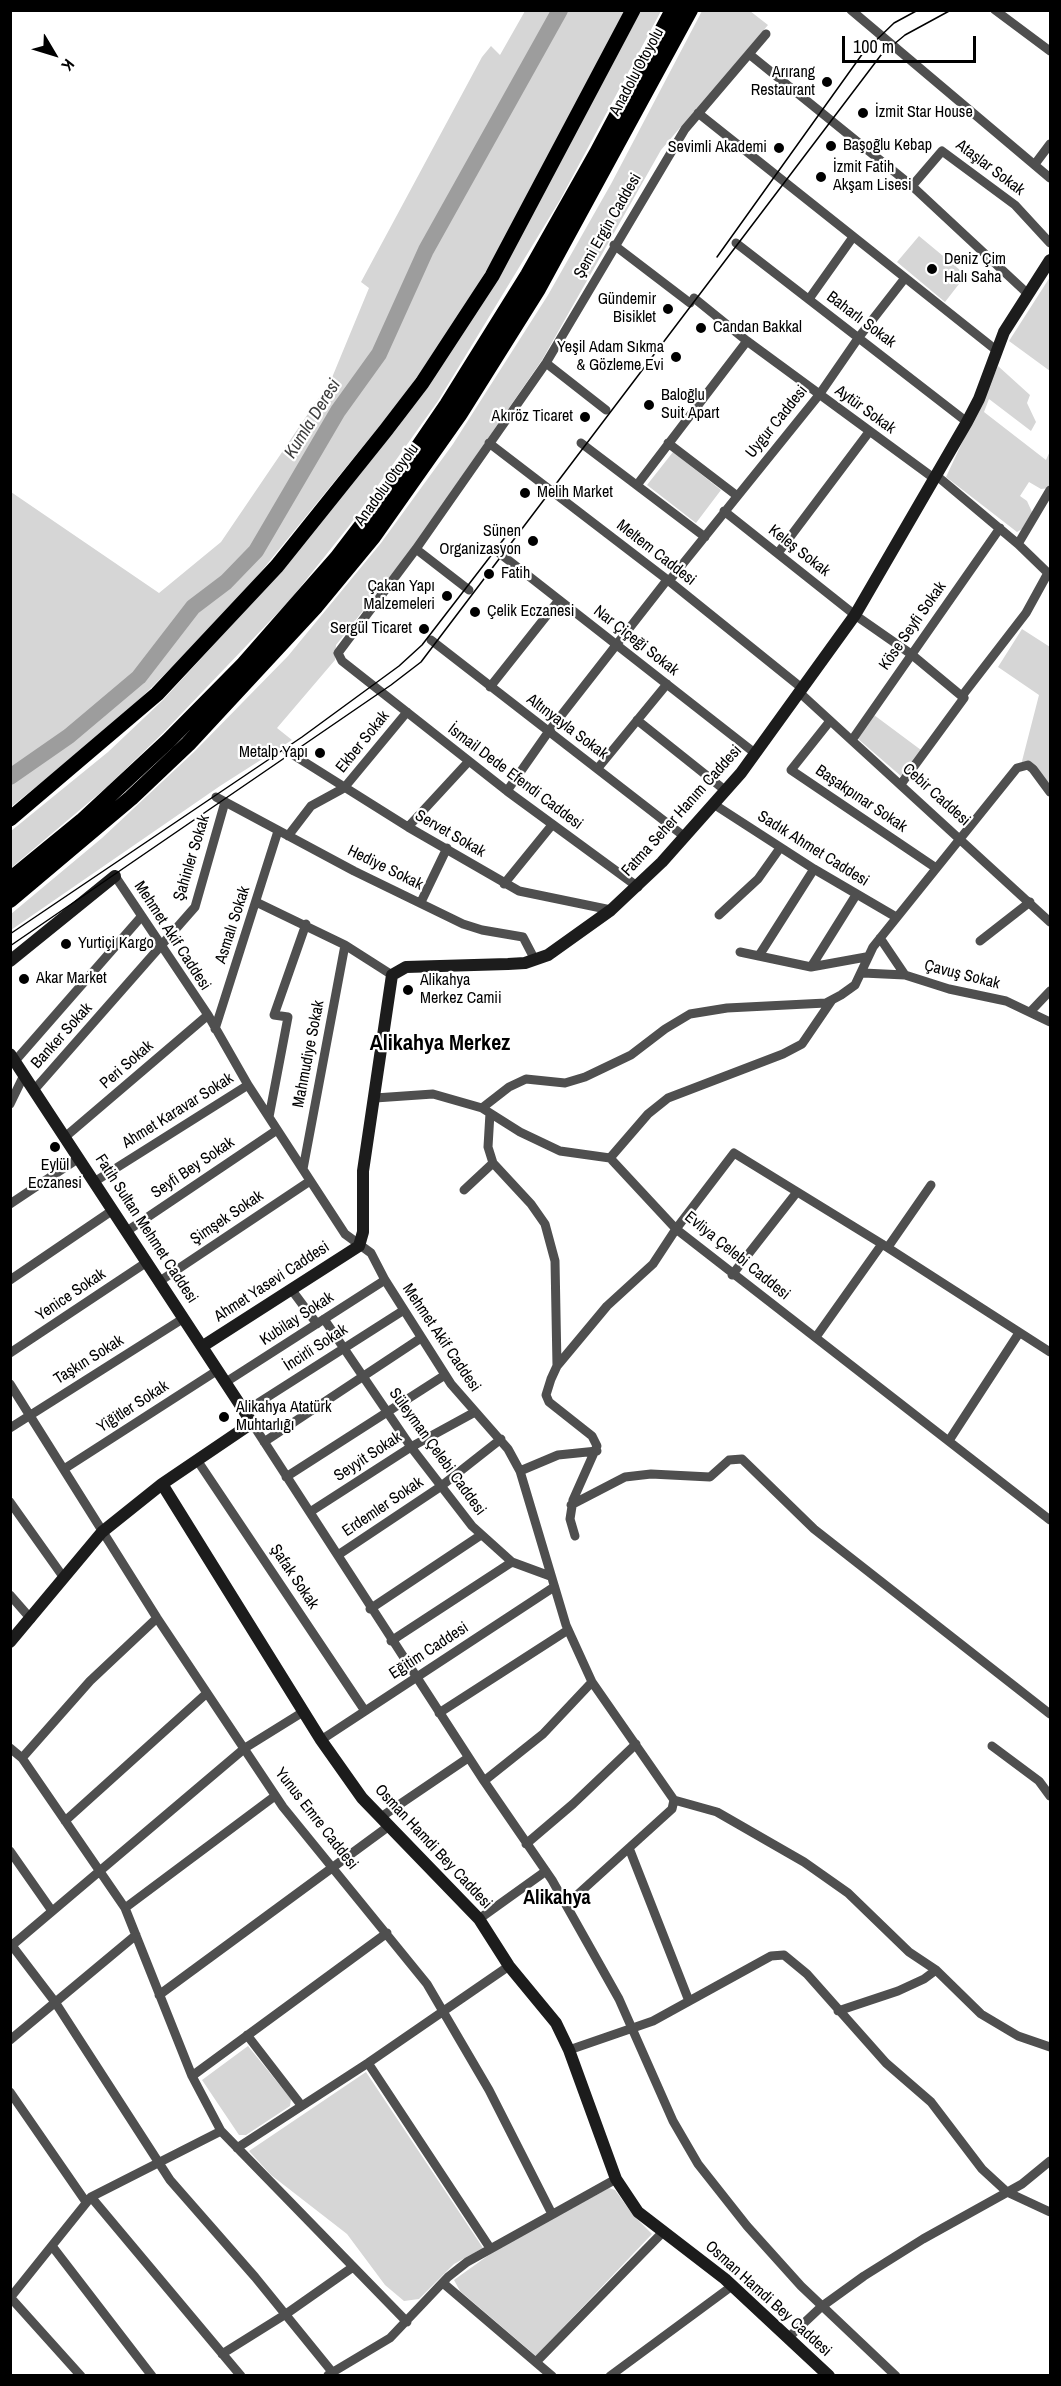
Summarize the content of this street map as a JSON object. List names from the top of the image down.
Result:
{
  "streets": {
    "highway": ["Anadolu Otoyolu"],
    "street": [
      "Ataşlar Sokak",
      "Şemi Ergin Caddesi",
      "Baharlı Sokak",
      "Aytür Sokak",
      "Uygur Caddesi",
      "Keleş Sokak",
      "Meltem Caddesi",
      "Köse Seyfi Sokak",
      "Nar Çiçeği Sokak",
      "Altınyayla Sokak",
      "Ekber Sokak",
      "İsmail Dede Efendi Caddesi",
      "Cebir Caddesi",
      "Başakpınar Sokak",
      "Fatma Seher Hanım Caddesi",
      "Servet Sokak",
      "Sadık Ahmet Caddesi",
      "Şahinler Sokak",
      "Hediye Sokak",
      "Asmalı Sokak",
      "Mehmet Akif Caddesi",
      "Çavuş Sokak",
      "Banker Sokak",
      "Mahmudiye Sokak",
      "Peri Sokak",
      "Ahmet Karavar Sokak",
      "Seyfi Bey Sokak",
      "Şimşek Sokak",
      "Fatih Sultan Mehmet Caddesi",
      "Evliya Çelebi Caddesi",
      "Ahmet Yasevi Caddesi",
      "Yenice Sokak",
      "Kubilay Sokak",
      "İncirli Sokak",
      "Taşkın Sokak",
      "Yiğitler Sokak",
      "Süleyman Çelebi Caddesi",
      "Seyyit Sokak",
      "Erdemler Sokak",
      "Şafak Sokak",
      "Eğitim Caddesi",
      "Yunus Emre Caddesi",
      "Osman Hamdi Bey Caddesi"
    ]
  },
  "crossings": [
    ["Şemi Ergin Caddesi", "Aytür Sokak"],
    ["Şemi Ergin Caddesi", "Meltem Caddesi"],
    ["Şemi Ergin Caddesi", "İsmail Dede Efendi Caddesi"],
    ["Baharlı Sokak", "Uygur Caddesi"],
    ["Baharlı Sokak", "Fatma Seher Hanım Caddesi"],
    ["Aytür Sokak", "Uygur Caddesi"],
    ["Aytür Sokak", "Köse Seyfi Sokak"],
    ["Aytür Sokak", "Fatma Seher Hanım Caddesi"],
    ["Uygur Caddesi", "Keleş Sokak"],
    ["Uygur Caddesi", "Meltem Caddesi"],
    ["Uygur Caddesi", "Nar Çiçeği Sokak"],
    ["Uygur Caddesi", "Altınyayla Sokak"],
    ["Uygur Caddesi", "İsmail Dede Efendi Caddesi"],
    ["Keleş Sokak", "Köse Seyfi Sokak"],
    ["Keleş Sokak", "Fatma Seher Hanım Caddesi"],
    ["Meltem Caddesi", "Cebir Caddesi"],
    ["Meltem Caddesi", "Fatma Seher Hanım Caddesi"],
    ["Köse Seyfi Sokak", "Cebir Caddesi"],
    ["Nar Çiçeği Sokak", "Fatma Seher Hanım Caddesi"],
    ["Altınyayla Sokak", "Fatma Seher Hanım Caddesi"],
    ["Ekber Sokak", "İsmail Dede Efendi Caddesi"],
    ["Ekber Sokak", "Servet Sokak"],
    ["Ekber Sokak", "Hediye Sokak"],
    ["İsmail Dede Efendi Caddesi", "Fatma Seher Hanım Caddesi"],
    ["Cebir Caddesi", "Başakpınar Sokak"],
    ["Cebir Caddesi", "Fatma Seher Hanım Caddesi"],
    ["Fatma Seher Hanım Caddesi", "Servet Sokak"],
    ["Fatma Seher Hanım Caddesi", "Sadık Ahmet Caddesi"],
    ["Fatma Seher Hanım Caddesi", "Hediye Sokak"],
    ["Şahinler Sokak", "Hediye Sokak"],
    ["Şahinler Sokak", "Mehmet Akif Caddesi"],
    ["Şahinler Sokak", "Banker Sokak"],
    ["Hediye Sokak", "Asmalı Sokak"],
    ["Asmalı Sokak", "Mehmet Akif Caddesi"],
    ["Mehmet Akif Caddesi", "Banker Sokak"],
    ["Mehmet Akif Caddesi", "Mahmudiye Sokak"],
    ["Mehmet Akif Caddesi", "Peri Sokak"],
    ["Mehmet Akif Caddesi", "Ahmet Karavar Sokak"],
    ["Mehmet Akif Caddesi", "Seyfi Bey Sokak"],
    ["Mehmet Akif Caddesi", "Şimşek Sokak"],
    ["Mehmet Akif Caddesi", "Ahmet Yasevi Caddesi"],
    ["Mehmet Akif Caddesi", "Kubilay Sokak"],
    ["Mehmet Akif Caddesi", "İncirli Sokak"],
    ["Mehmet Akif Caddesi", "Süleyman Çelebi Caddesi"],
    ["Mehmet Akif Caddesi", "Seyyit Sokak"],
    ["Mehmet Akif Caddesi", "Erdemler Sokak"],
    ["Mehmet Akif Caddesi", "Eğitim Caddesi"],
    ["Banker Sokak", "Fatih Sultan Mehmet Caddesi"],
    ["Peri Sokak", "Fatih Sultan Mehmet Caddesi"],
    ["Ahmet Karavar Sokak", "Fatih Sultan Mehmet Caddesi"],
    ["Seyfi Bey Sokak", "Fatih Sultan Mehmet Caddesi"],
    ["Şimşek Sokak", "Fatih Sultan Mehmet Caddesi"],
    ["Fatih Sultan Mehmet Caddesi", "Ahmet Yasevi Caddesi"],
    ["Fatih Sultan Mehmet Caddesi", "Yenice Sokak"],
    ["Fatih Sultan Mehmet Caddesi", "Kubilay Sokak"],
    ["Fatih Sultan Mehmet Caddesi", "İncirli Sokak"],
    ["Fatih Sultan Mehmet Caddesi", "Taşkın Sokak"],
    ["Fatih Sultan Mehmet Caddesi", "Yiğitler Sokak"],
    ["Ahmet Yasevi Caddesi", "Süleyman Çelebi Caddesi"],
    ["Kubilay Sokak", "Süleyman Çelebi Caddesi"],
    ["İncirli Sokak", "Süleyman Çelebi Caddesi"],
    ["Taşkın Sokak", "Yunus Emre Caddesi"],
    ["Yiğitler Sokak", "Yunus Emre Caddesi"],
    ["Süleyman Çelebi Caddesi", "Seyyit Sokak"],
    ["Süleyman Çelebi Caddesi", "Erdemler Sokak"],
    ["Şafak Sokak", "Eğitim Caddesi"],
    ["Eğitim Caddesi", "Osman Hamdi Bey Caddesi"]
  ],
  "districts": ["Alikahya Merkez", "Alikahya"],
  "water": ["Kumla Deresi"],
  "places": [
    "Arırang Restaurant",
    "İzmit Star House",
    "Başoğlu Kebap",
    "Sevimli Akademi",
    "İzmit Fatih Akşam Lisesi",
    "Deniz Çim Halı Saha",
    "Gündemir Bisiklet",
    "Candan Bakkal",
    "Yeşil Adam Sıkma & Gözleme Evi",
    "Baloğlu Suit Apart",
    "Akıröz Ticaret",
    "Melih Market",
    "Sünen Organizasyon",
    "Fatih",
    "Çakan Yapı Malzemeleri",
    "Çelik Eczanesi",
    "Sergül Ticaret",
    "Metalp Yapı",
    "Yurtiçi Kargo",
    "Akar Market",
    "Alikahya Merkez Camii",
    "Eylül Eczanesi",
    "Alikahya Atatürk Muhtarlığı"
  ],
  "scale_bar": "100 m",
  "north": "bottom right"
}
